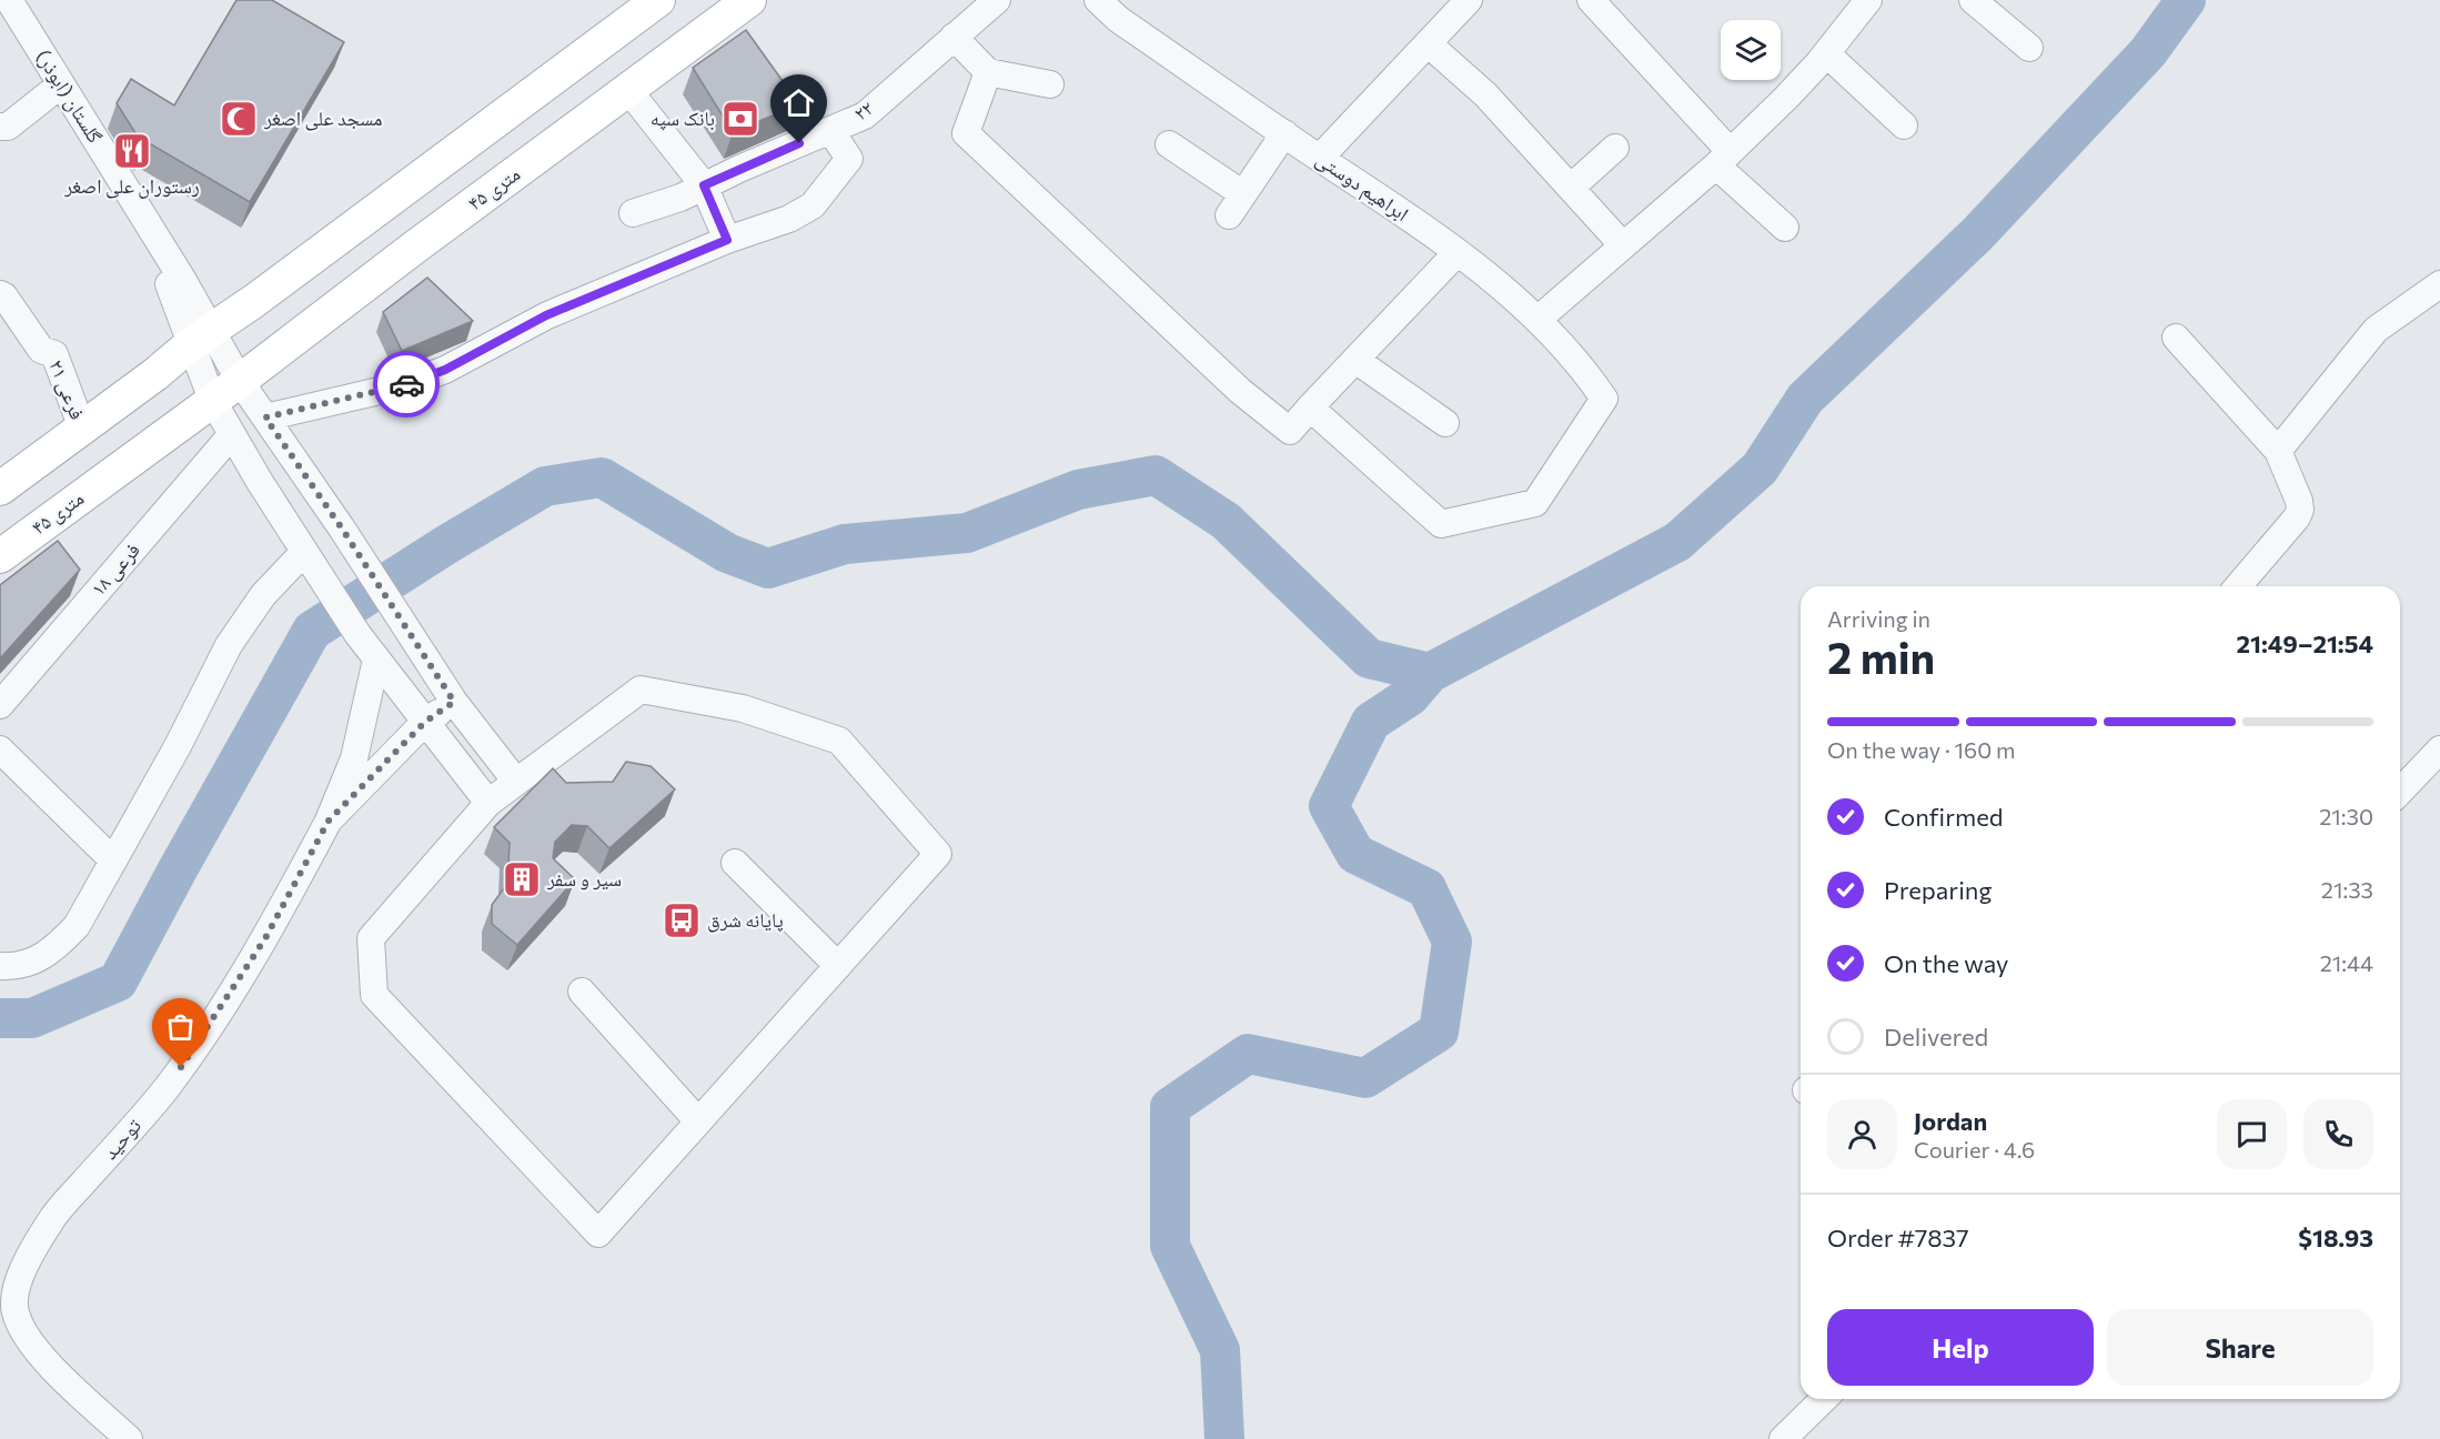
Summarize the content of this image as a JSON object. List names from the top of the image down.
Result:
{
  "streets": {
    "main road": ["۴۵ متری"],
    "street": [
      "گلستان (ابوذر)",
      "۲۲",
      "ابراهیم دوستی",
      "فرعی ۲۱",
      "فرعی ۱۸",
      "توحید"
    ]
  },
  "places": {
    "mosque": ["مسجد علی اصغر"],
    "bank": ["بانک سپه"],
    "restaurant": ["رستوران علی اصغر"],
    "building": ["سیر و سفر"],
    "bus stop": ["پایانه شرق"]
  },
  "page": {
    "heading": ["2 min", "Arriving in", "21:49–21:54"],
    "panel": [
      "Jordan",
      "Courier · 4.6",
      "Order #7837",
      "$18.93"
    ],
    "bar": "On the way · 160 m",
    "list": [
      ["Confirmed", "21:30"],
      ["Preparing", "21:33"],
      ["On the way", "21:44"],
      "Delivered"
    ],
    "buttons": ["Help", "Share"]
  }
}
